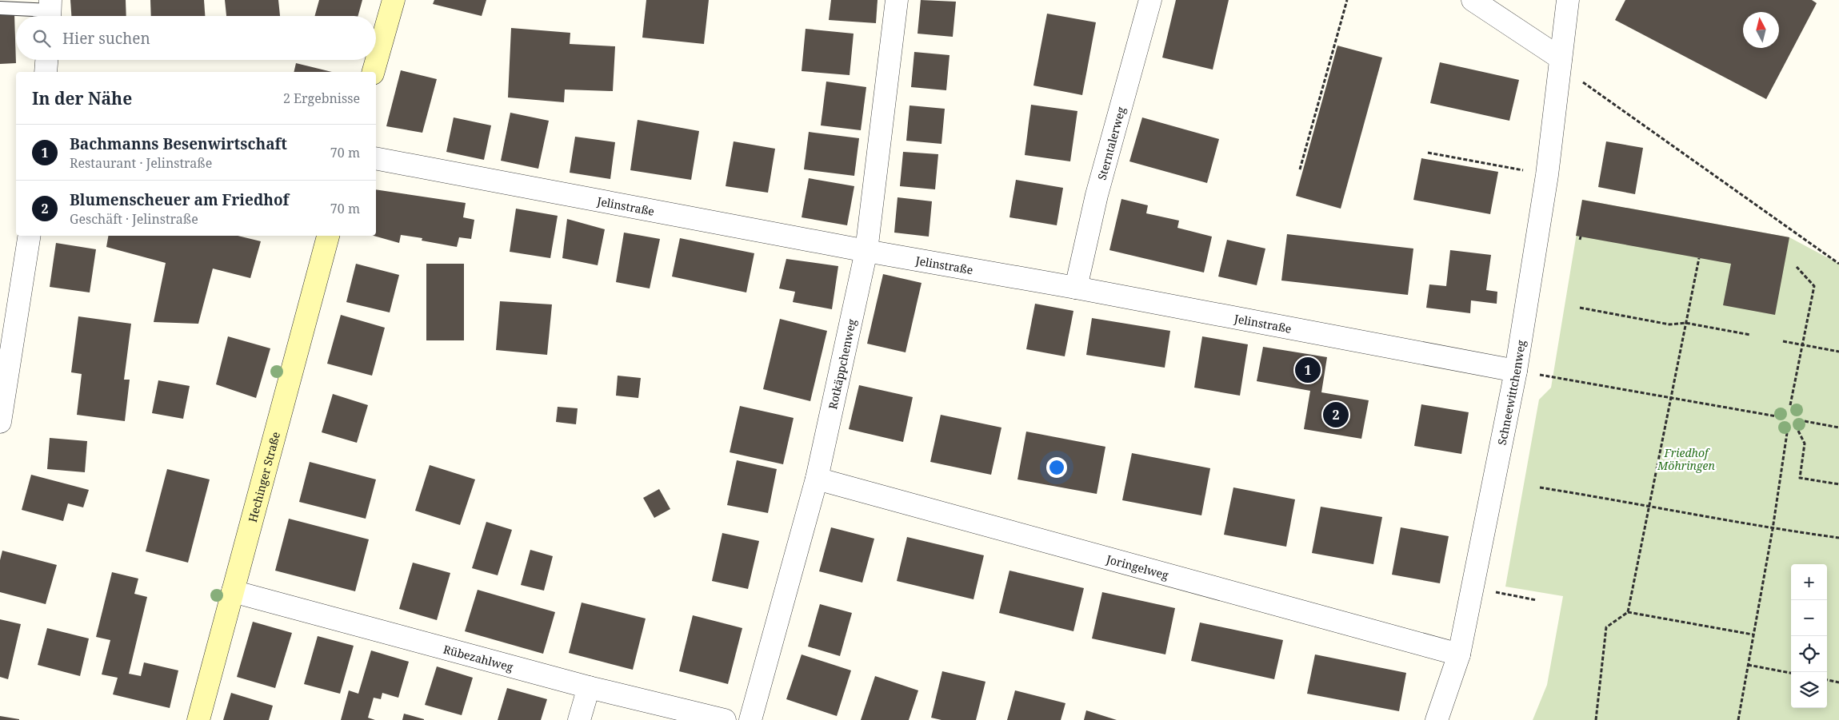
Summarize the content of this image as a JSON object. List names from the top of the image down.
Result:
{
  "streets": {
    "main road": ["Hechinger Straße"],
    "street": [
      "Sterntalerweg",
      "Jelinstraße",
      "Rotkäppchenweg",
      "Schneewittchenweg",
      "Joringelweg",
      "Rübezahlweg"
    ]
  },
  "crossings": [
    ["Sterntalerweg", "Jelinstraße"],
    ["Jelinstraße", "Rotkäppchenweg"],
    ["Jelinstraße", "Schneewittchenweg"],
    ["Rotkäppchenweg", "Joringelweg"],
    ["Schneewittchenweg", "Joringelweg"],
    ["Hechinger Straße", "Rübezahlweg"]
  ],
  "parks": ["Friedhof Möhringen"],
  "north": "top",
  "page": {
    "search": "Hier suchen",
    "heading": ["In der Nähe", "2 Ergebnisse"],
    "list": [
      {
        "mark": "1",
        "name": "Bachmanns Besenwirtschaft",
        "note": "Restaurant · Jelinstraße",
        "value": "70 m"
      },
      {
        "mark": "2",
        "name": "Blumenscheuer am Friedhof",
        "note": "Geschäft · Jelinstraße",
        "value": "70 m"
      }
    ],
    "pins": ["1", "2"],
    "map_buttons": ["+", "−"]
  }
}
